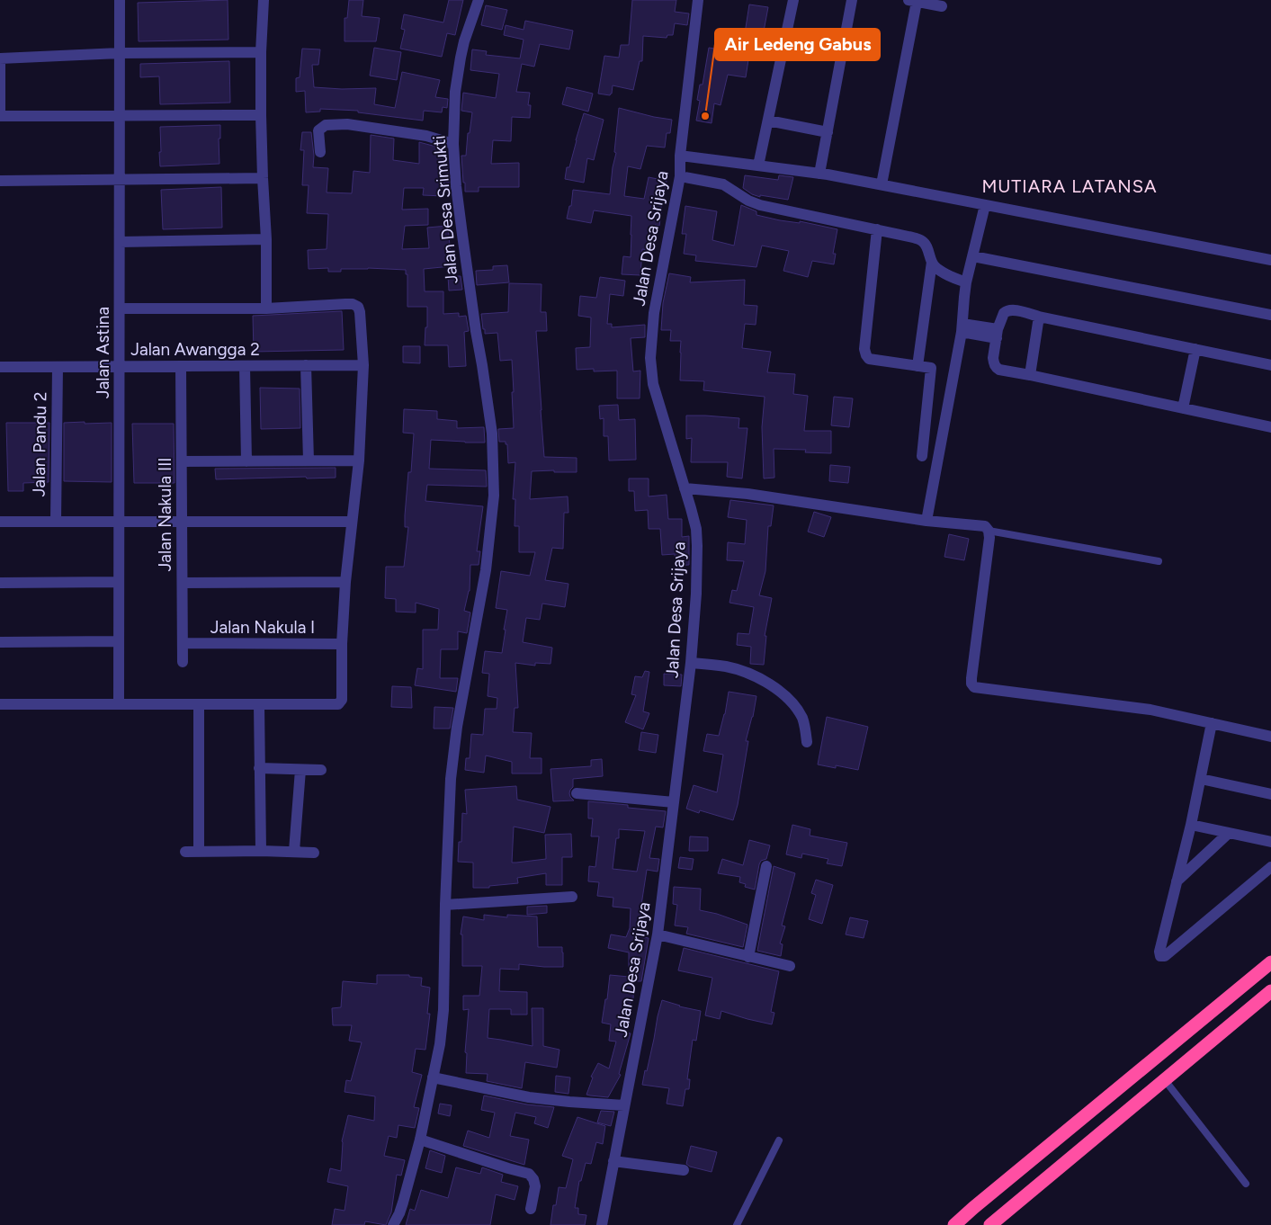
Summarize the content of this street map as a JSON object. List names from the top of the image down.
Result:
{
  "streets": {
    "street": [
      "Jalan Desa Srimukti",
      "Jalan Desa Srijaya",
      "Jalan Awangga 2",
      "Jalan Astina",
      "Jalan Pandu 2",
      "Jalan Nakula III",
      "Jalan Nakula I"
    ]
  },
  "crossings": [
    ["Jalan Awangga 2", "Jalan Astina"],
    ["Jalan Awangga 2", "Jalan Pandu 2"],
    ["Jalan Awangga 2", "Jalan Nakula III"],
    ["Jalan Nakula III", "Jalan Nakula I"]
  ],
  "districts": ["MUTIARA LATANSA"],
  "places": ["Air Ledeng Gabus"]
}
